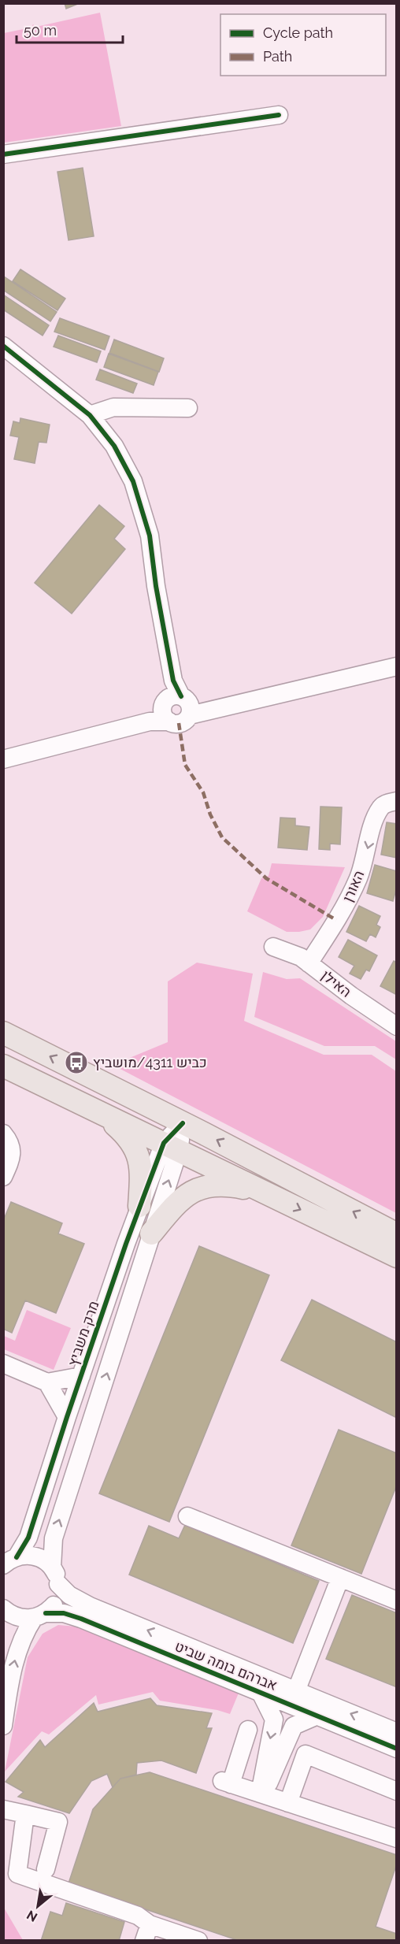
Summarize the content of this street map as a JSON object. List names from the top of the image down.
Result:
{
  "streets": {
    "street": [
      "האורן",
      "האילן",
      "מרק משביץ",
      "אברהם בומה שביט"
    ]
  },
  "crossings": [
    ["האורן", "האילן"],
    ["מרק משביץ", "אברהם בומה שביט"]
  ],
  "one_way": ["האורן"],
  "places": {
    "bus stop": ["כביש 4311/מושביץ"]
  },
  "legend": ["Cycle path", "Path"],
  "scale_bar": "50 m",
  "north": "bottom left"
}
